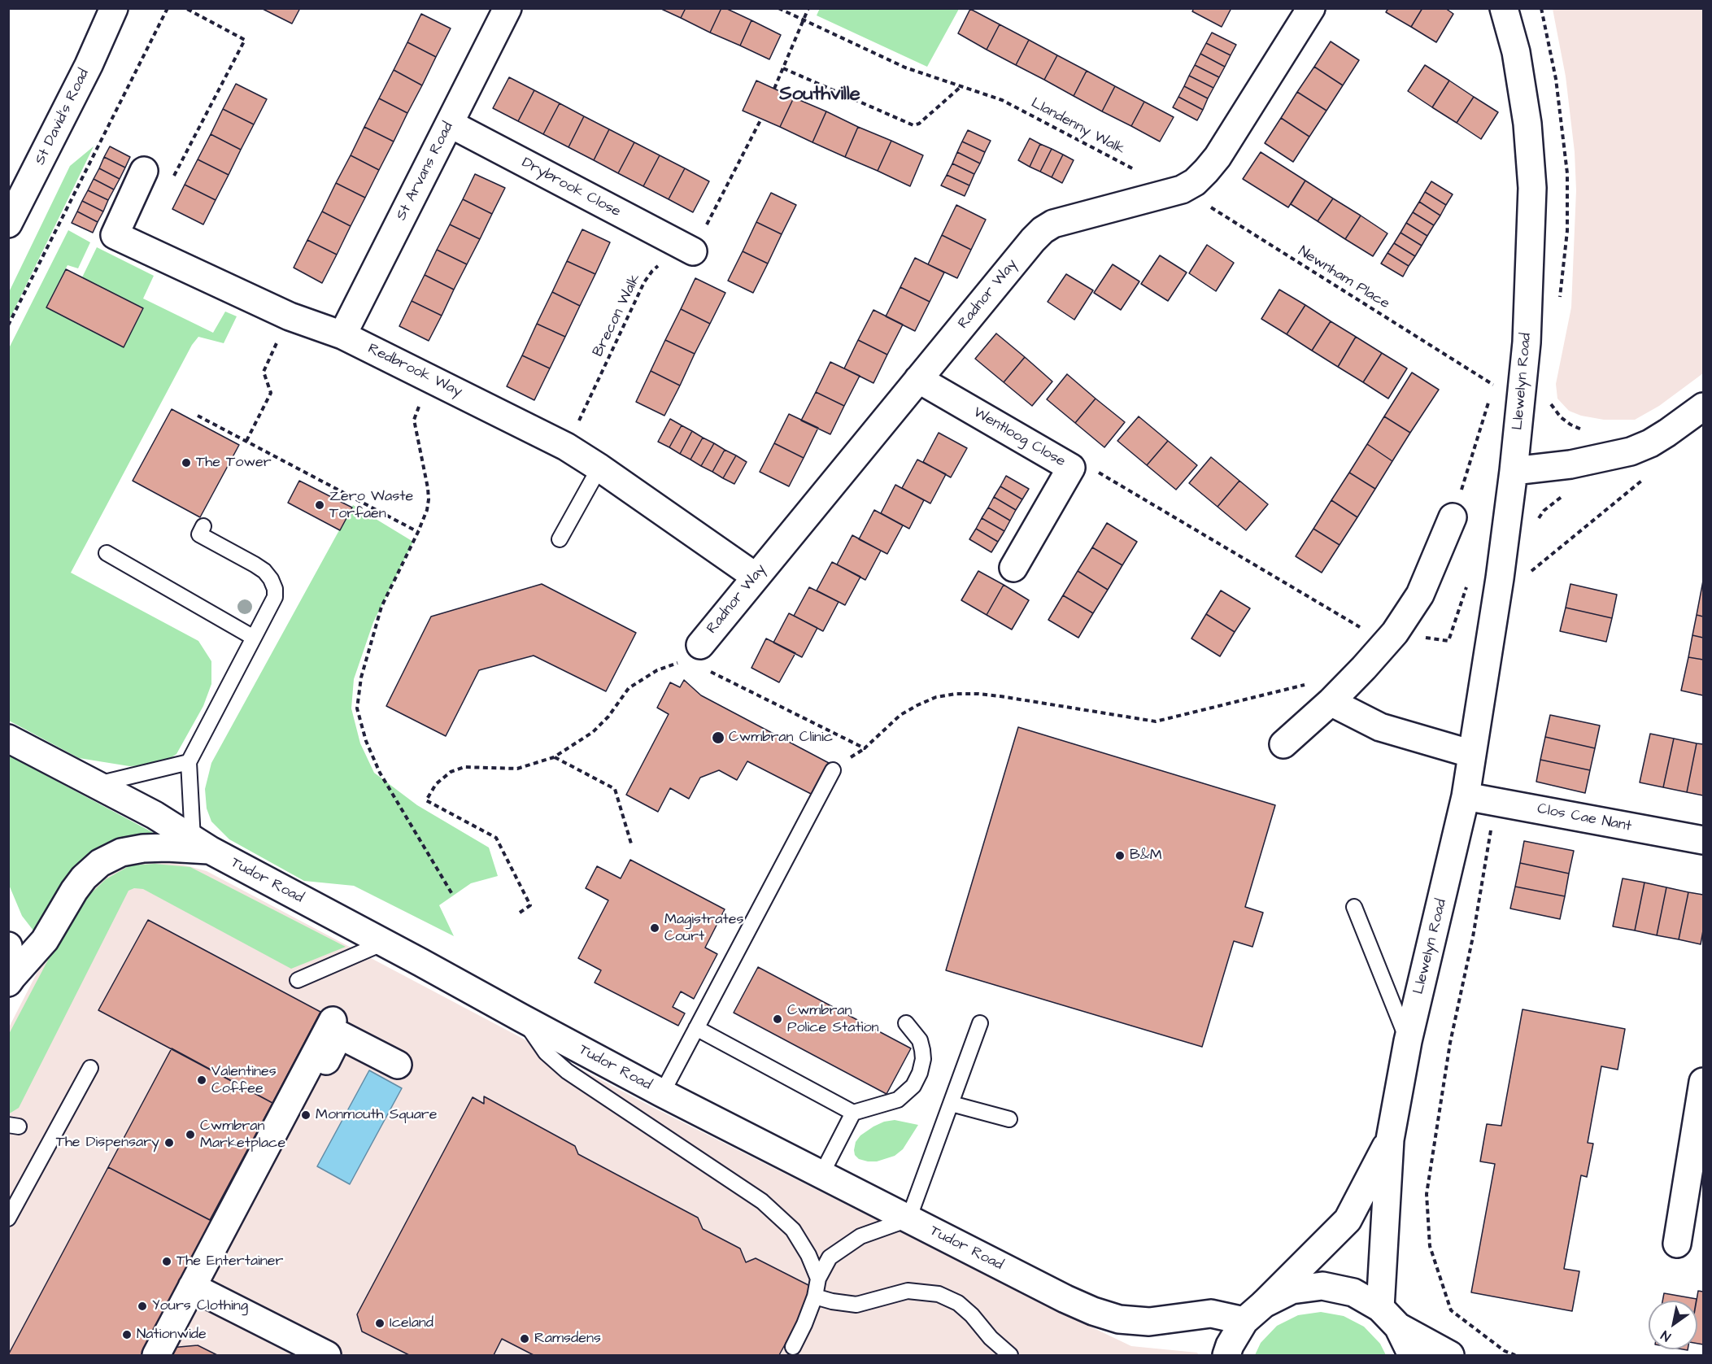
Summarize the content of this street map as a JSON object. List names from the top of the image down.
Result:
{
  "streets": {
    "street": [
      "St David's Road",
      "St Arvans Road",
      "Drybrook Close",
      "Radnor Way",
      "Redbrook Way",
      "Llewelyn Road",
      "Wentloog Close",
      "Clos Cae Nant",
      "Tudor Road"
    ],
    "path": ["Llandenny Walk", "Newnham Place", "Brecon Walk"]
  },
  "crossings": [
    ["St Arvans Road", "Drybrook Close"],
    ["St Arvans Road", "Redbrook Way"],
    ["Drybrook Close", "Brecon Walk"],
    ["Newnham Place", "Radnor Way"],
    ["Radnor Way", "Redbrook Way"],
    ["Radnor Way", "Wentloog Close"],
    ["Brecon Walk", "Redbrook Way"],
    ["Llewelyn Road", "Clos Cae Nant"],
    ["Llewelyn Road", "Tudor Road"]
  ],
  "districts": ["Southville"],
  "places": [
    "The Tower",
    "Zero Waste Torfaen",
    "Cwmbran Clinic",
    "B&M",
    "Magistrates Court",
    "Cwmbran Police Station",
    "Valentines Coffee",
    "Monmouth Square",
    "Cwmbran Marketplace",
    "The Dispensary",
    "The Entertainer",
    "Yours Clothing",
    "Iceland",
    "Nationwide",
    "Ramsdens"
  ],
  "north": "bottom left"
}
